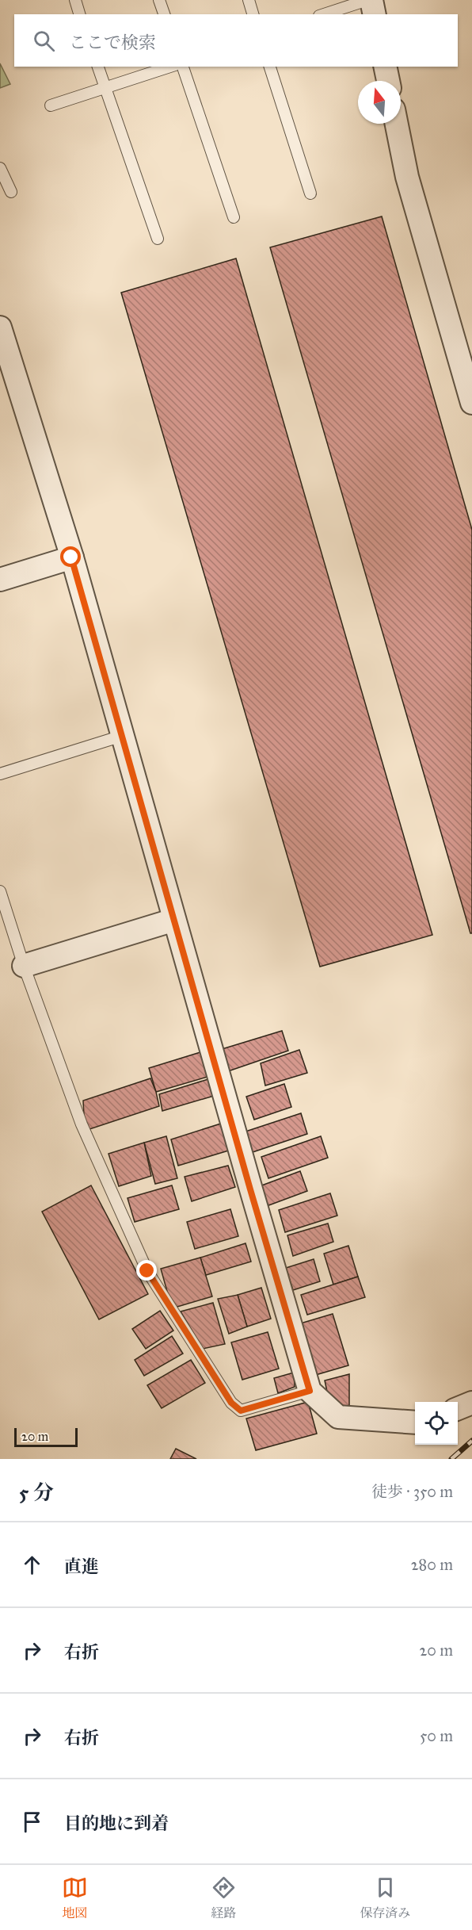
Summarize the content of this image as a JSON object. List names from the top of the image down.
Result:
{
  "scale_bar": "20 m",
  "north": "top",
  "page": {
    "search": "ここで検索",
    "scale": "20 m",
    "heading": ["5 分", "徒歩 · 350 m"],
    "list": [
      ["直進", "280 m"],
      ["右折", "20 m"],
      ["右折", "50 m"],
      "目的地に到着"
    ],
    "nav": ["地図", "経路", "保存済み"]
  }
}
